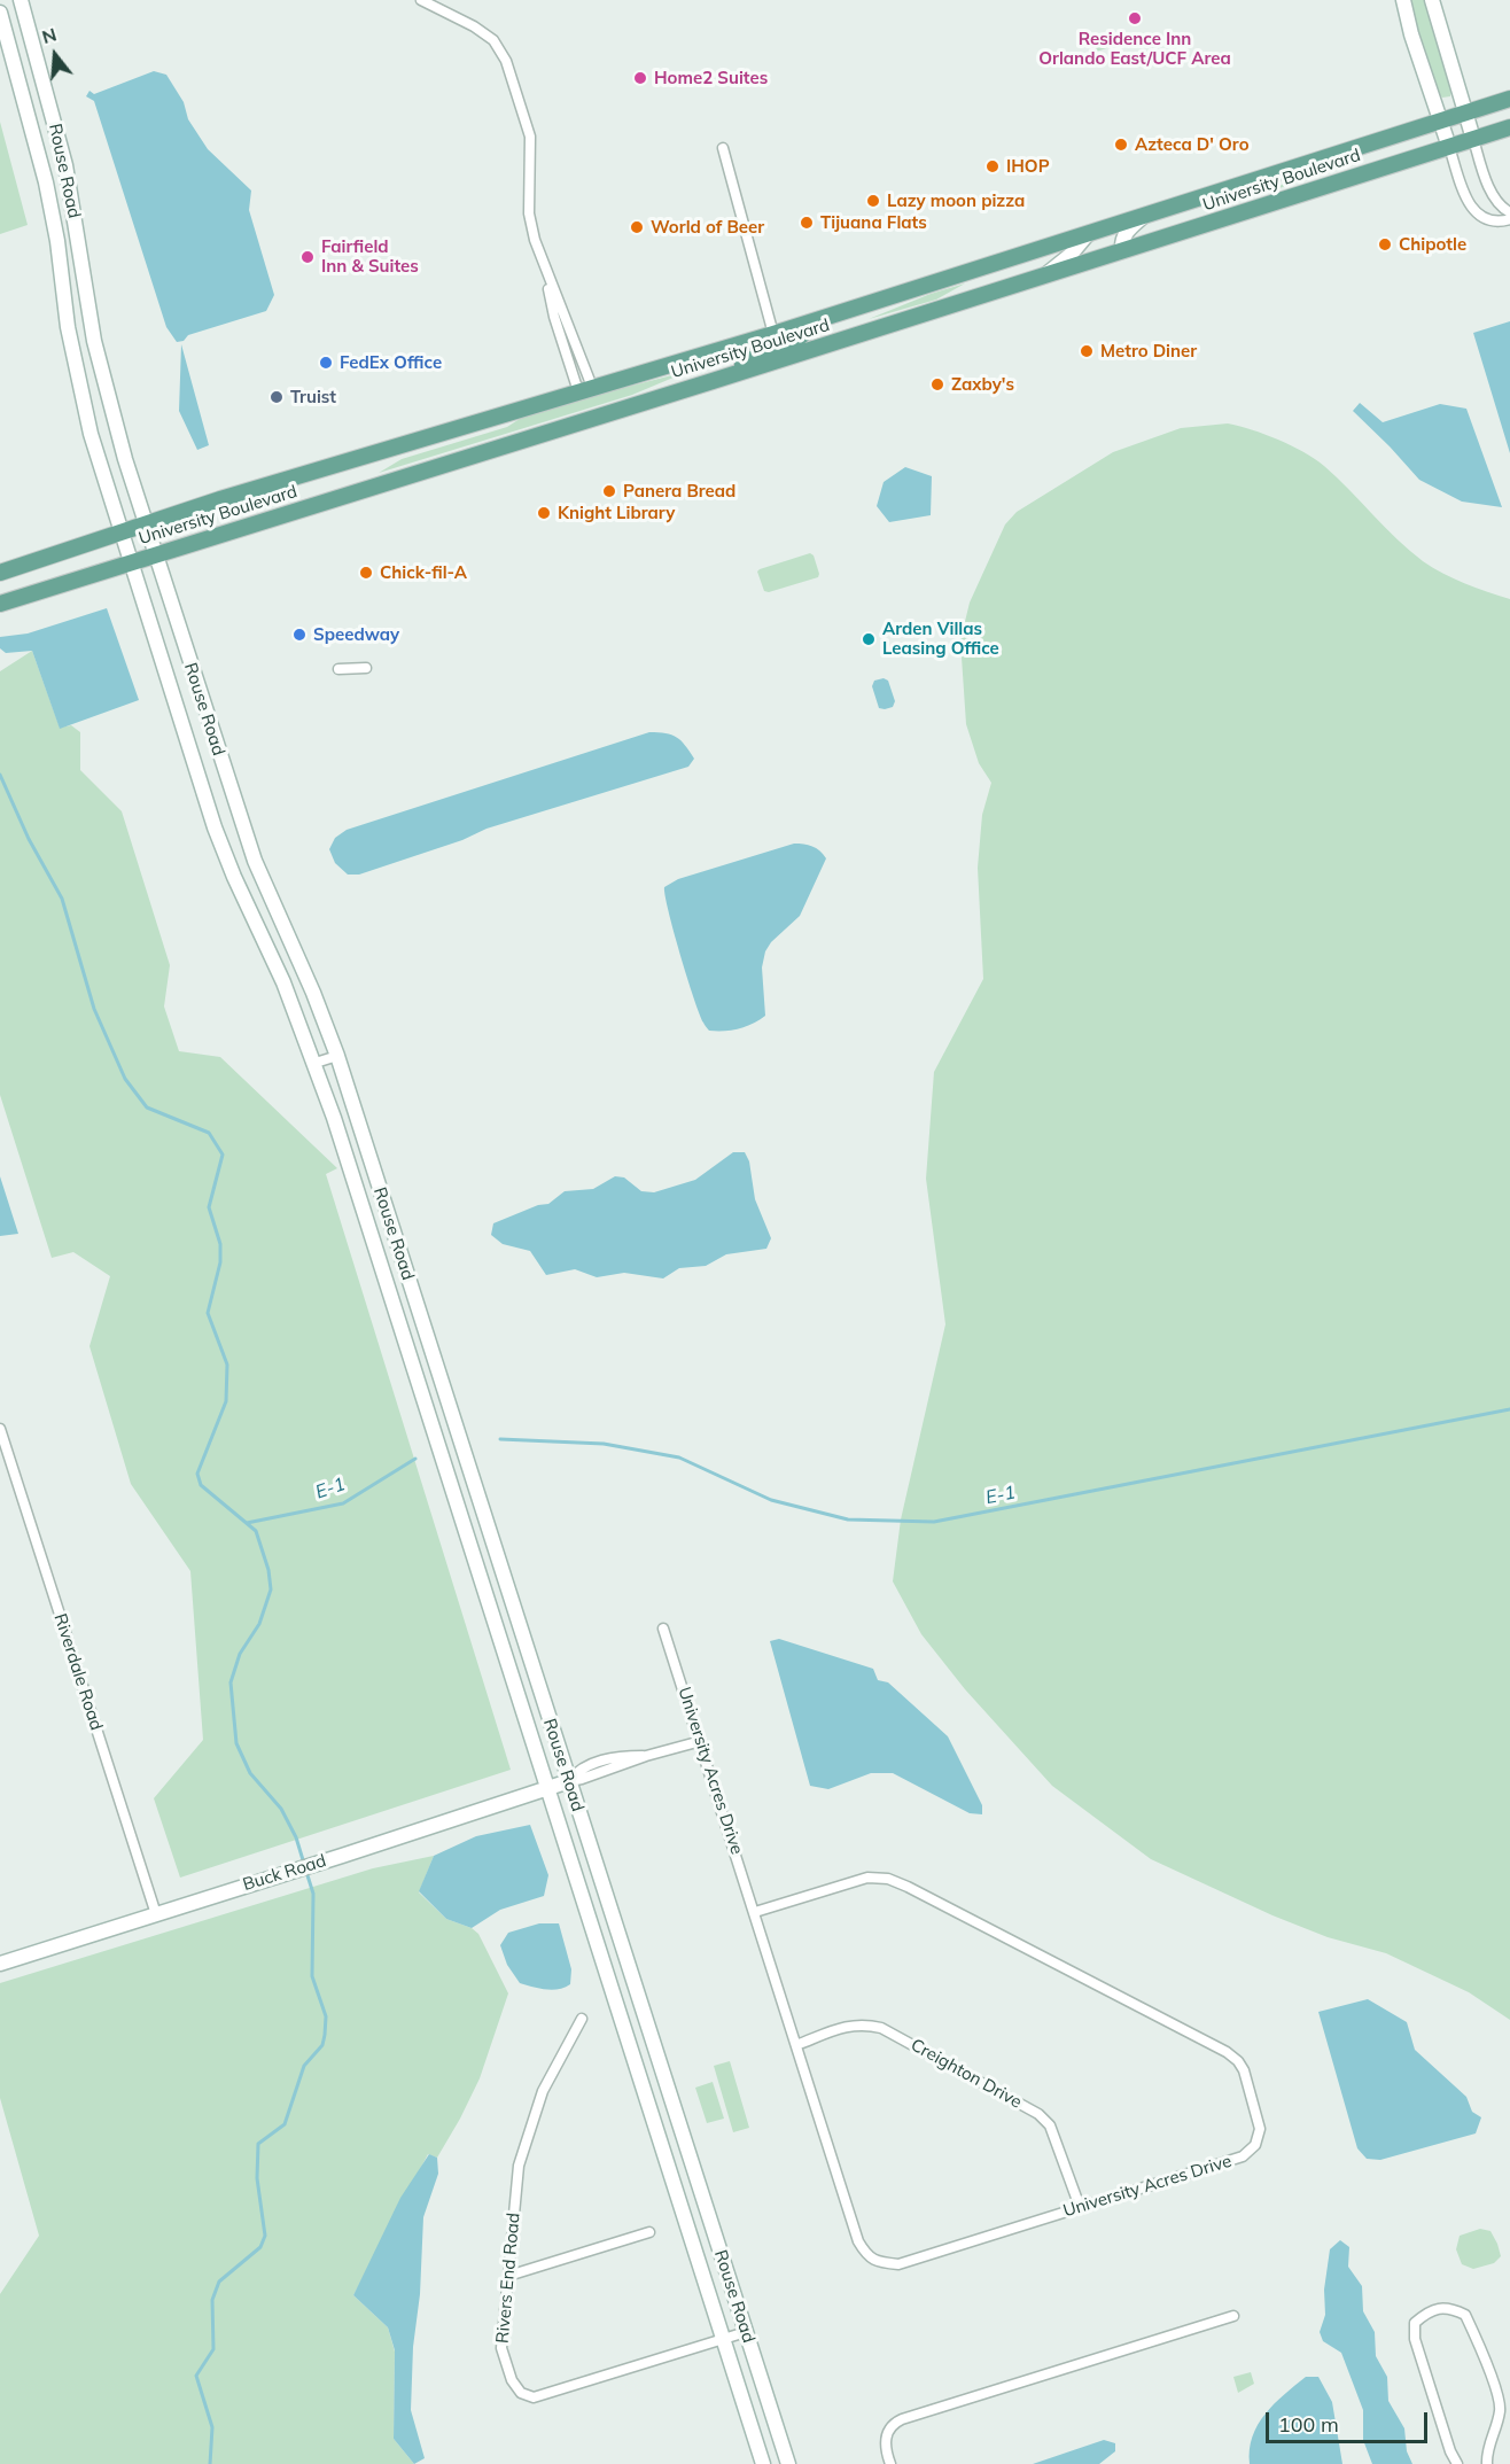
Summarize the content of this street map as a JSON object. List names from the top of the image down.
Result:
{
  "streets": {
    "main road": ["University Boulevard"],
    "street": [
      "Rouse Road",
      "Riverdale Road",
      "University Acres Drive",
      "Buck Road",
      "Creighton Drive",
      "Rivers End Road"
    ]
  },
  "crossings": [
    ["Rouse Road", "University Boulevard"],
    ["Rouse Road", "Buck Road"],
    ["Rouse Road", "Rivers End Road"],
    ["Riverdale Road", "Buck Road"],
    ["University Acres Drive", "Buck Road"],
    ["University Acres Drive", "Creighton Drive"]
  ],
  "water": ["E-1"],
  "places": [
    "Residence Inn Orlando East/UCF Area",
    "Home2 Suites",
    "Azteca D' Oro",
    "IHOP",
    "Lazy moon pizza",
    "Tijuana Flats",
    "World of Beer",
    "Chipotle",
    "Fairfield Inn & Suites",
    "Metro Diner",
    "FedEx Office",
    "Zaxby's",
    "Truist",
    "Panera Bread",
    "Knight Library",
    "Chick-fil-A",
    "Speedway",
    "Arden Villas Leasing Office"
  ],
  "scale_bar": "100 m",
  "north": "top"
}
